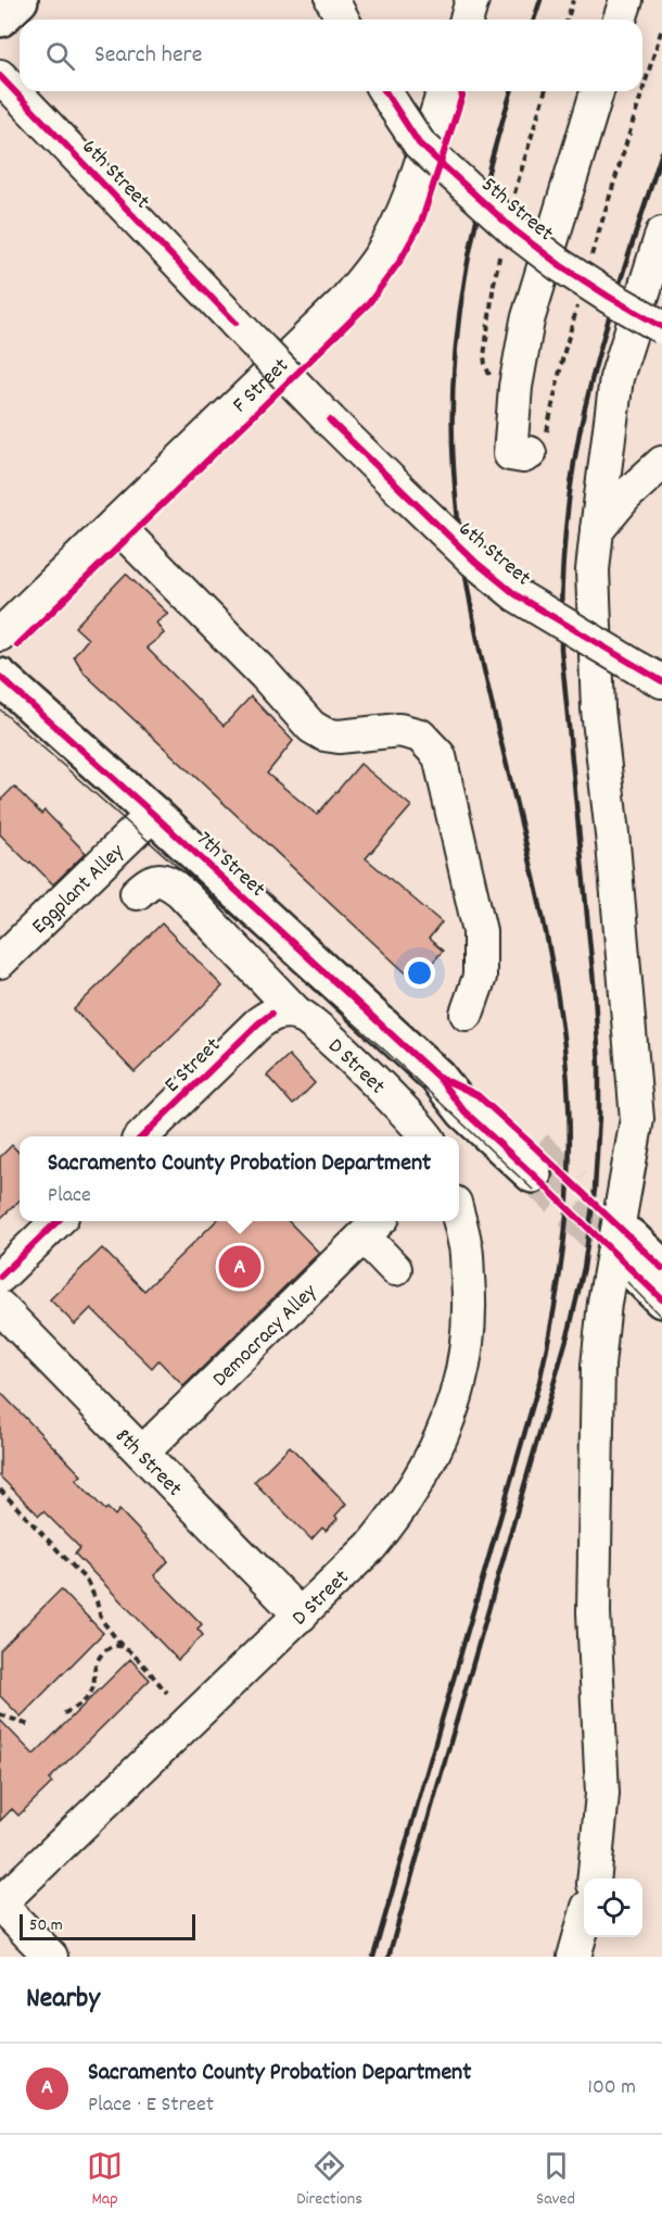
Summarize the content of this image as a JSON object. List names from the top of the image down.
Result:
{
  "streets": {
    "main road": ["7th Street"],
    "street": [
      "6th Street",
      "5th Street",
      "F Street",
      "Eggplant Alley",
      "E Street",
      "D Street",
      "Democracy Alley",
      "8th Street"
    ]
  },
  "crossings": [
    ["7th Street", "Eggplant Alley"],
    ["E Street", "D Street"],
    ["D Street", "8th Street"],
    ["Democracy Alley", "8th Street"]
  ],
  "scale_bar": "50 m",
  "page": {
    "search": "Search here",
    "popup": ["Sacramento County Probation Department", "Place"],
    "pins": "A",
    "scale": "50 m",
    "heading": "Nearby",
    "list": [
      {
        "mark": "A",
        "name": "Sacramento County Probation Department",
        "note": "Place · E Street",
        "value": "100 m"
      }
    ],
    "nav": ["Map", "Directions", "Saved"]
  }
}
